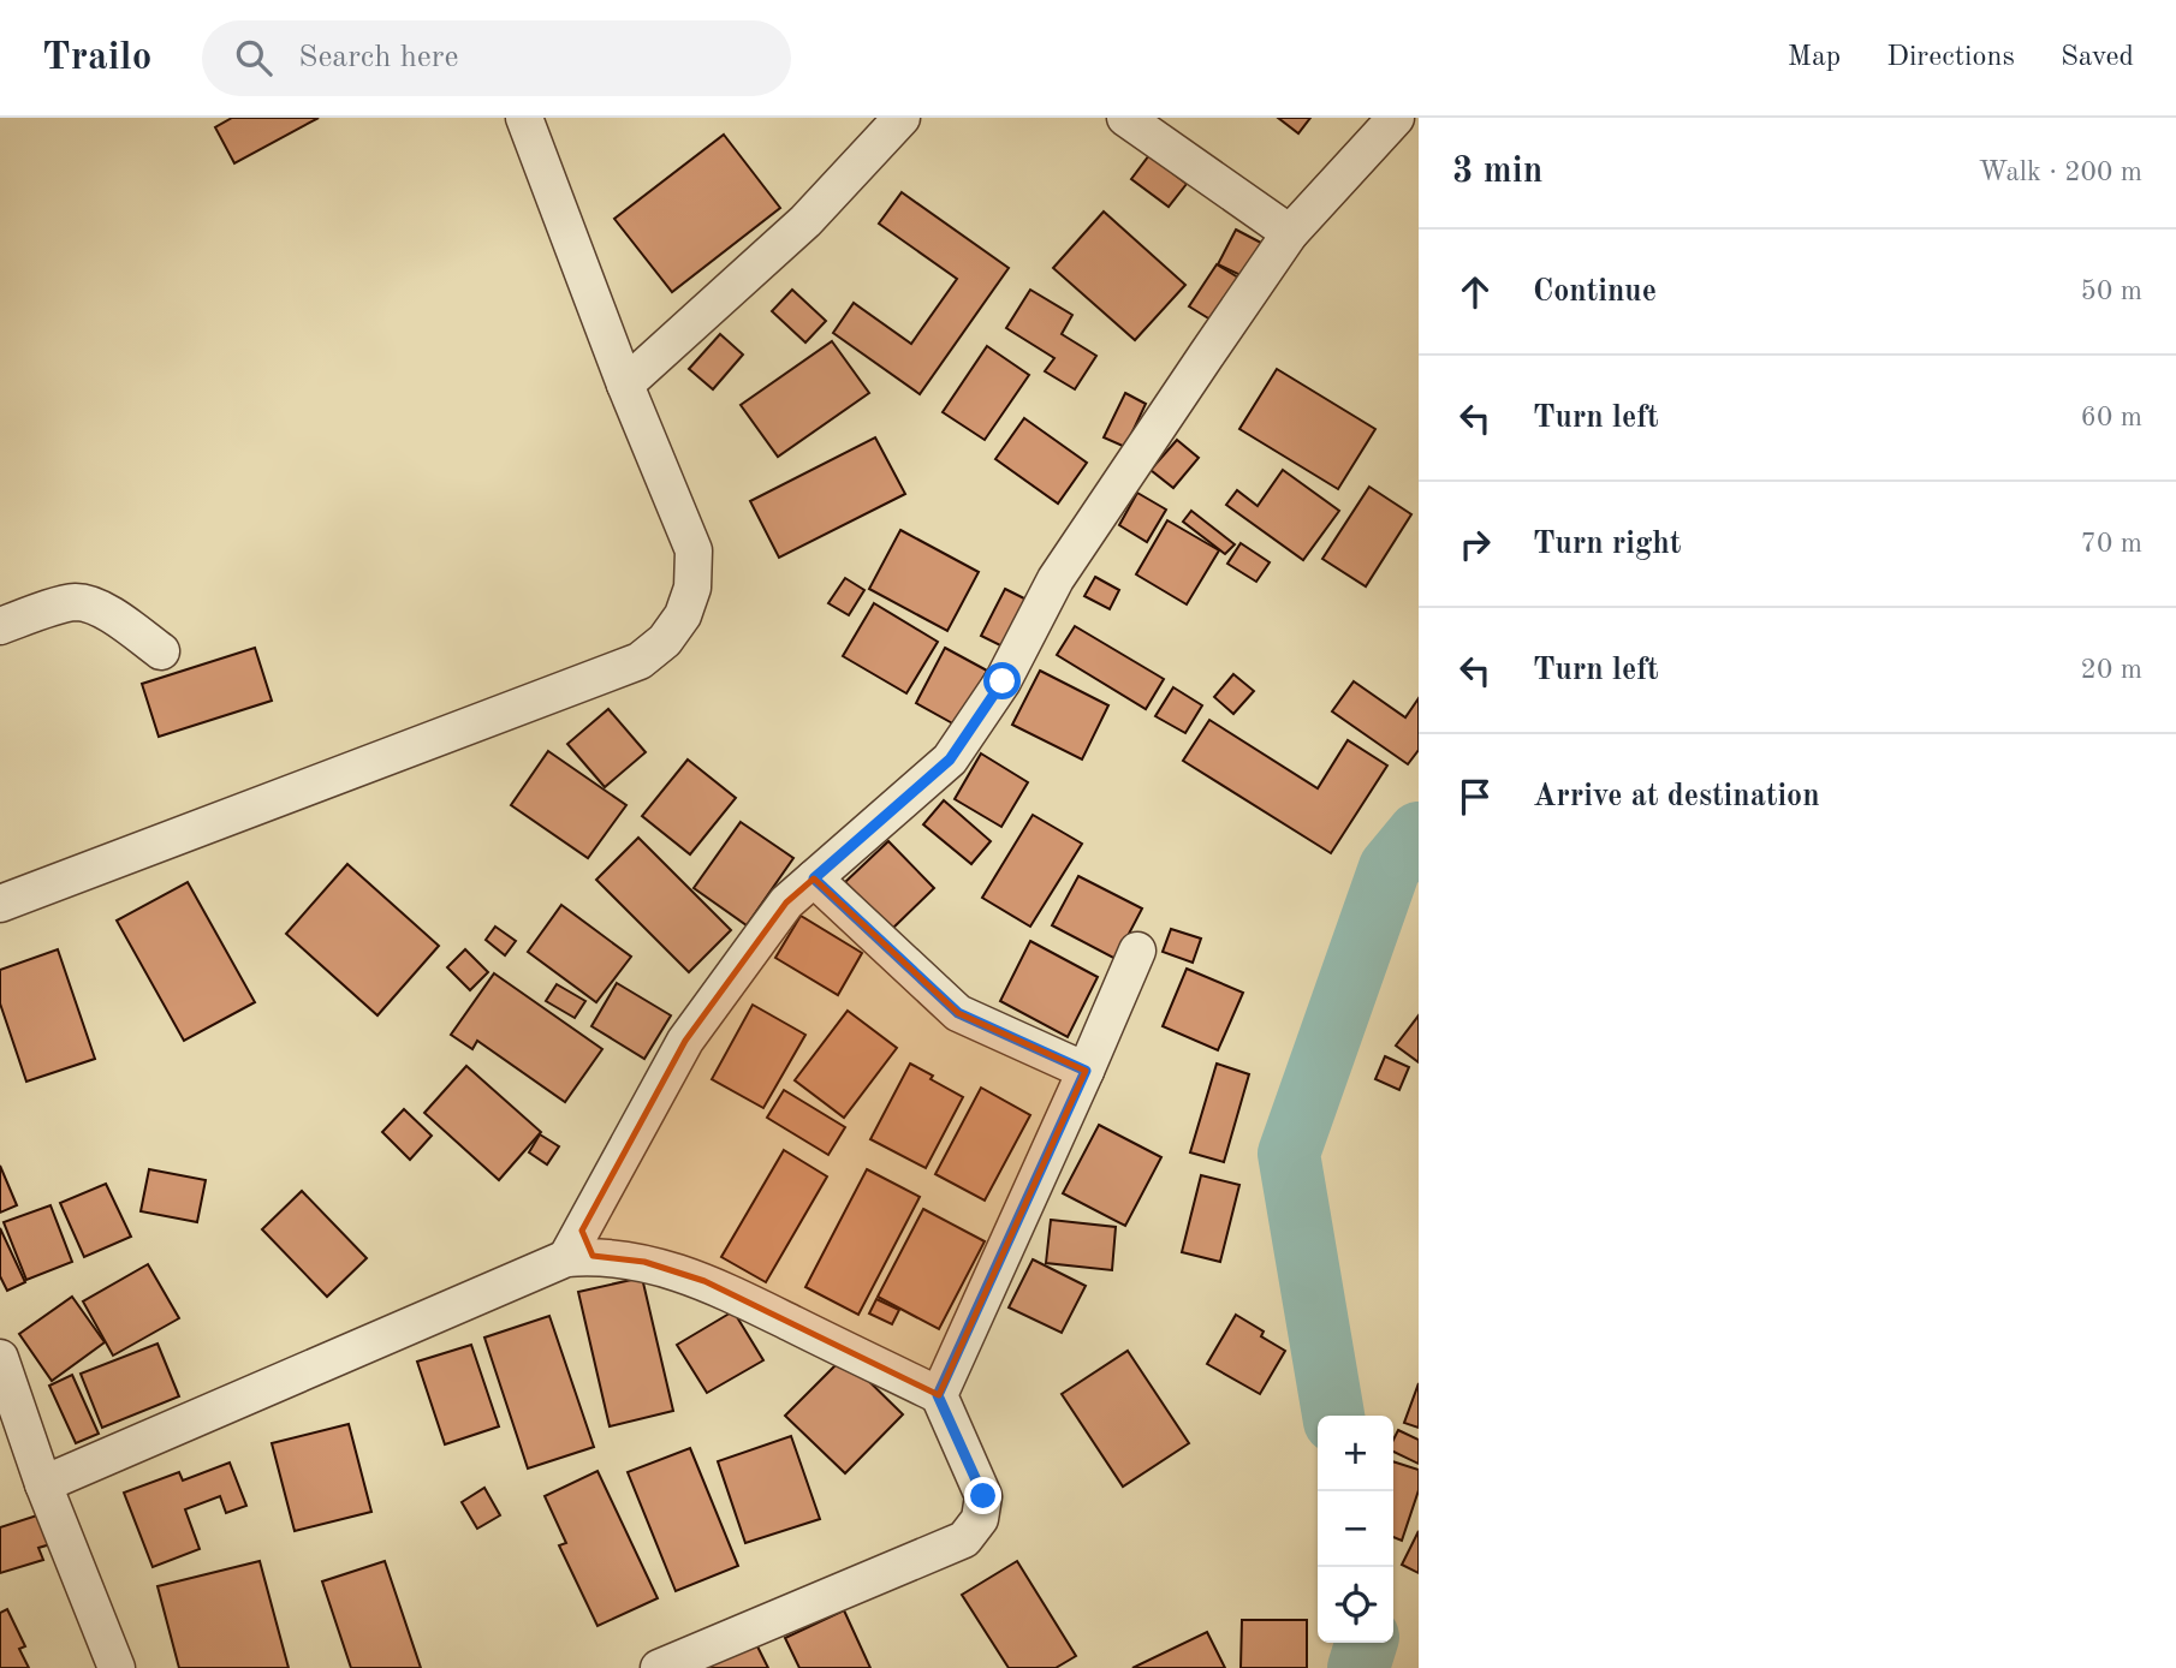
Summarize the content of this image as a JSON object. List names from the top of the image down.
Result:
{
  "page": {
    "header": "Trailo",
    "search": "Search here",
    "nav": ["Map", "Directions", "Saved"],
    "heading": ["3 min", "Walk · 200 m"],
    "list": [
      ["Continue", "50 m"],
      ["Turn left", "60 m"],
      ["Turn right", "70 m"],
      ["Turn left", "20 m"],
      "Arrive at destination"
    ],
    "map_buttons": ["+", "−"]
  }
}
